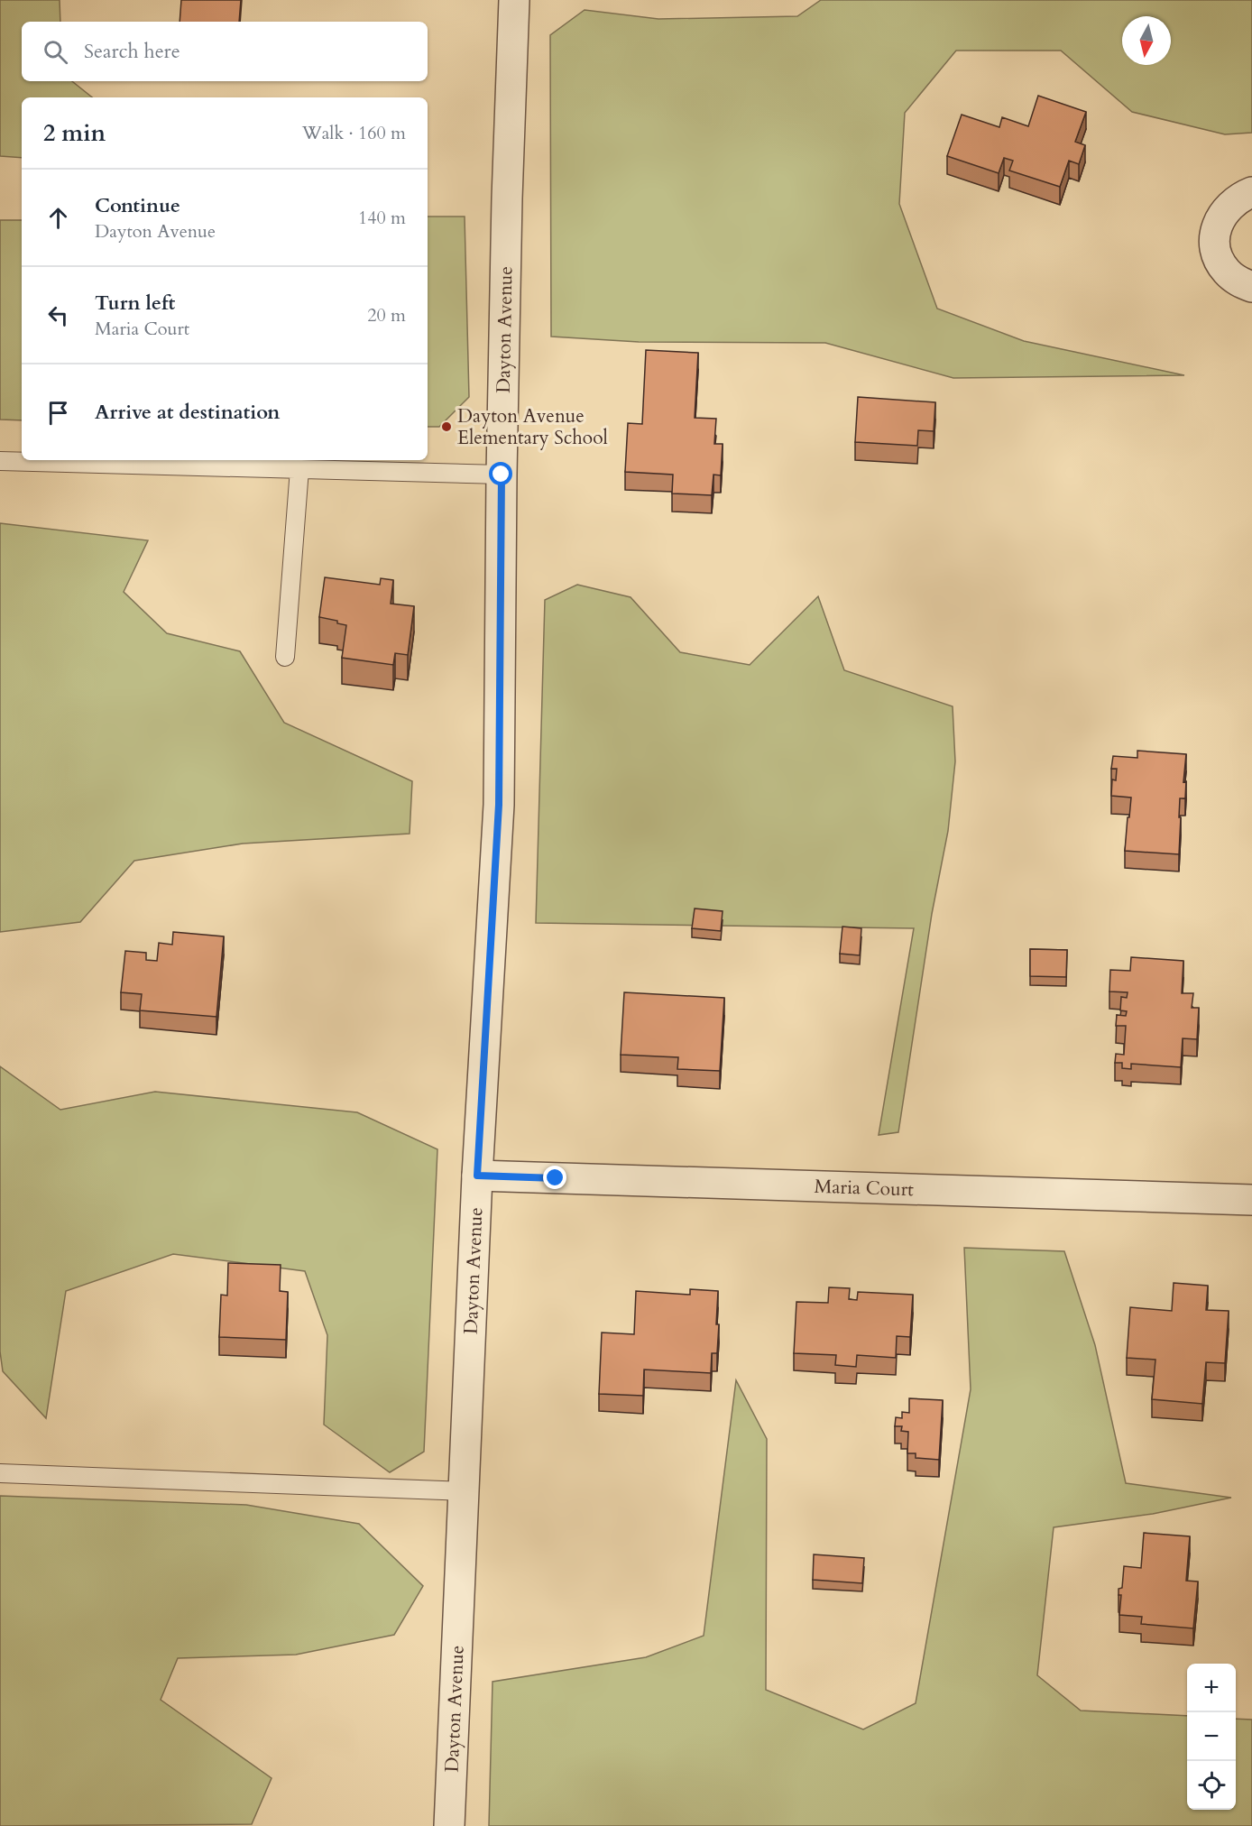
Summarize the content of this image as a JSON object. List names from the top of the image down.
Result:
{
  "streets": {
    "street": ["Dayton Avenue", "Maria Court"]
  },
  "crossings": [
    ["Dayton Avenue", "Maria Court"]
  ],
  "places": ["Dayton Avenue Elementary School"],
  "north": "bottom",
  "page": {
    "search": "Search here",
    "heading": ["2 min", "Walk · 160 m"],
    "list": [
      ["Continue", "Dayton Avenue", "140 m"],
      ["Turn left", "Maria Court", "20 m"],
      "Arrive at destination"
    ],
    "map_buttons": ["+", "−"]
  }
}
